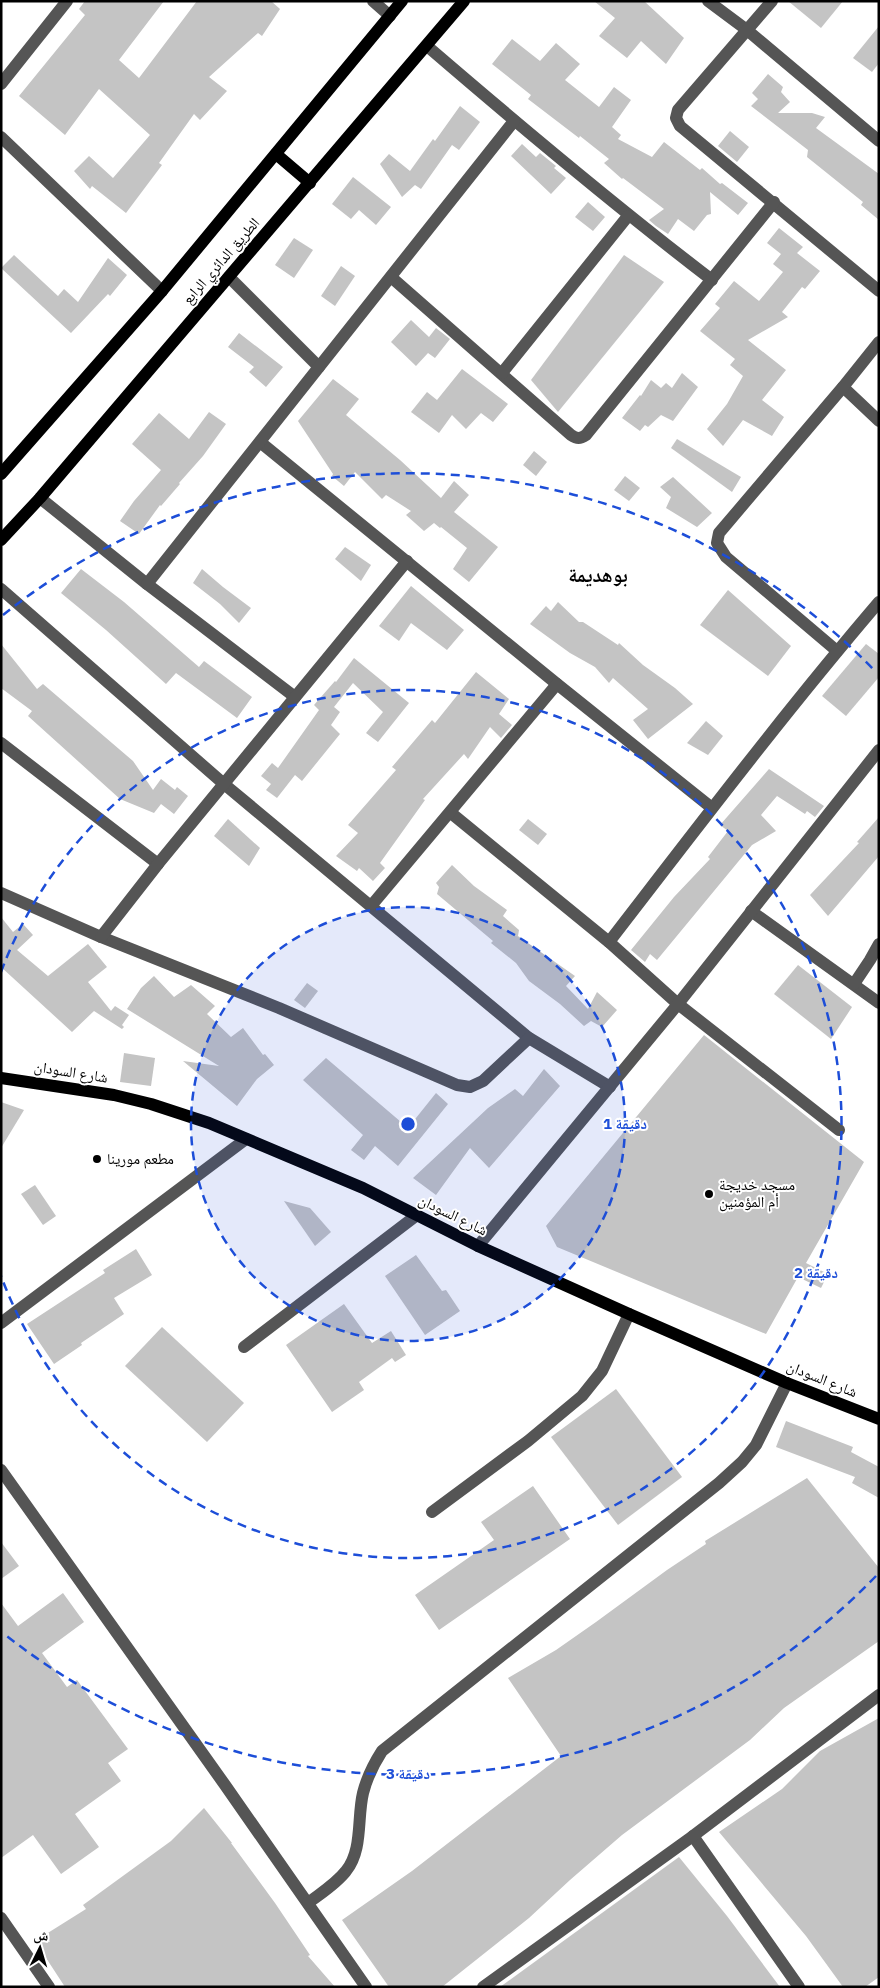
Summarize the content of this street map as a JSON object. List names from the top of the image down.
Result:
{
  "streets": {
    "main road": ["الطريق الدائري الرابع", "شارع السودان"]
  },
  "districts": ["بوهديمة"],
  "places": ["مطعم مورينا", "مسجد خديجة أم المؤمنين"],
  "north": "top",
  "rings": ["1 دقيقة", "2 دقيقة", "3 دقيقة"]
}
